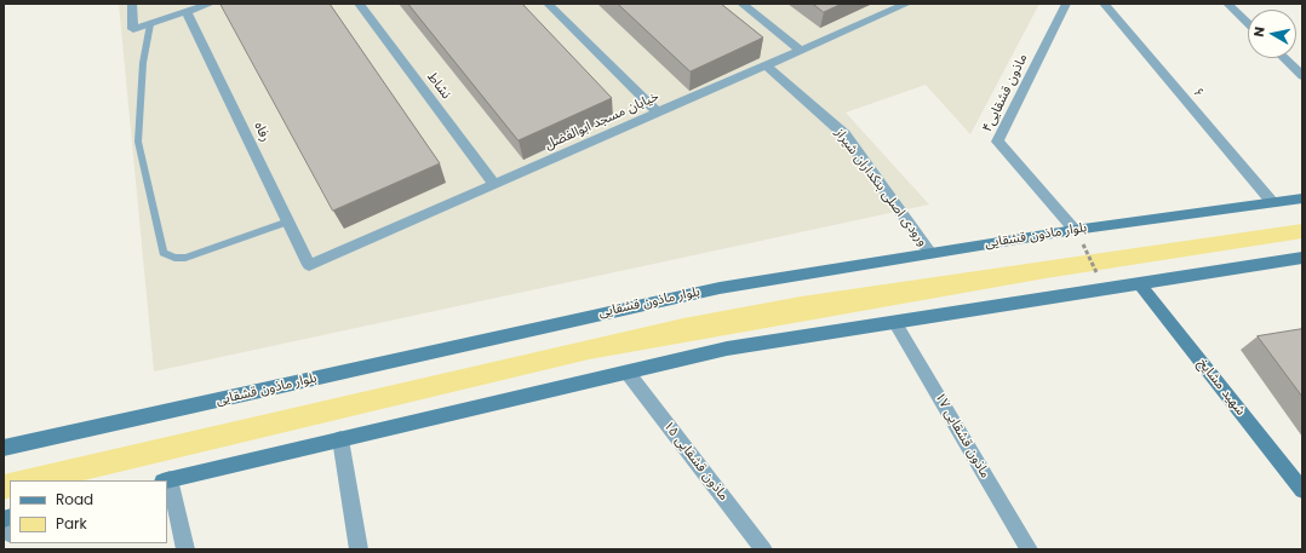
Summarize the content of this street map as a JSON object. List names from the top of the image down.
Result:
{
  "streets": {
    "street": [
      "نشاط",
      "۴ماذون قشقایی",
      "۶",
      "خیابان مسجد ابوالفضل",
      "رفاه",
      "ورودی اصلی بنکداران شیراز",
      "بلوار ماذون قشقایی",
      "شهید مشایخ",
      "ماذون قشقایی ۱۷",
      "ماذون قشقایی ۱۵"
    ]
  },
  "crossings": [
    ["نشاط", "خیابان مسجد ابوالفضل"],
    ["۴ماذون قشقایی", "بلوار ماذون قشقایی"],
    ["۶", "بلوار ماذون قشقایی"],
    ["خیابان مسجد ابوالفضل", "رفاه"],
    ["خیابان مسجد ابوالفضل", "ورودی اصلی بنکداران شیراز"],
    ["ورودی اصلی بنکداران شیراز", "بلوار ماذون قشقایی"]
  ],
  "legend": ["Road", "Park"],
  "north": "left"
}
